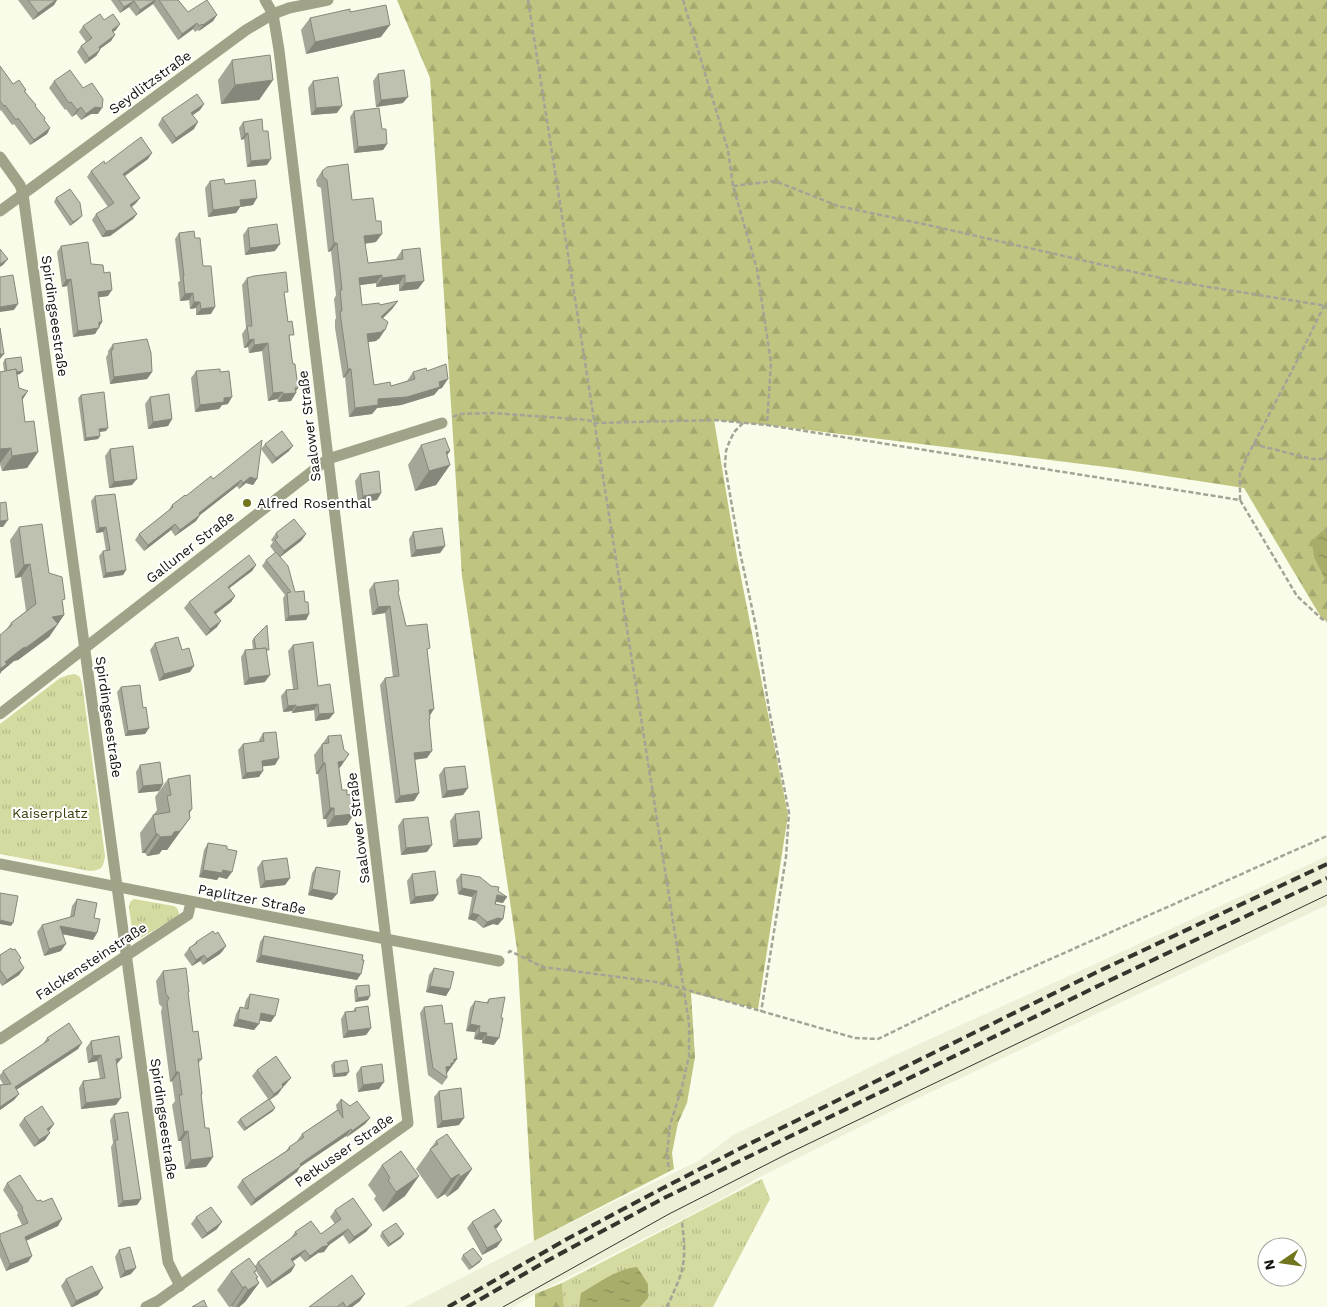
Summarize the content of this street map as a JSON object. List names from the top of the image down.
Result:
{
  "streets": {
    "street": [
      "Seydlitzstraße",
      "Spirdingseestraße",
      "Saalower Straße",
      "Galluner Straße",
      "Paplitzer Straße",
      "Falckensteinstraße",
      "Petkusser Straße"
    ]
  },
  "crossings": [
    ["Seydlitzstraße", "Spirdingseestraße"],
    ["Seydlitzstraße", "Saalower Straße"],
    ["Spirdingseestraße", "Galluner Straße"],
    ["Spirdingseestraße", "Paplitzer Straße"],
    ["Spirdingseestraße", "Falckensteinstraße"],
    ["Spirdingseestraße", "Petkusser Straße"],
    ["Saalower Straße", "Galluner Straße"],
    ["Saalower Straße", "Paplitzer Straße"],
    ["Saalower Straße", "Petkusser Straße"],
    ["Paplitzer Straße", "Falckensteinstraße"],
    ["Paplitzer Straße", "Petkusser Straße"]
  ],
  "parks": ["Kaiserplatz"],
  "places": ["Alfred Rosenthal"],
  "north": "left"
}
